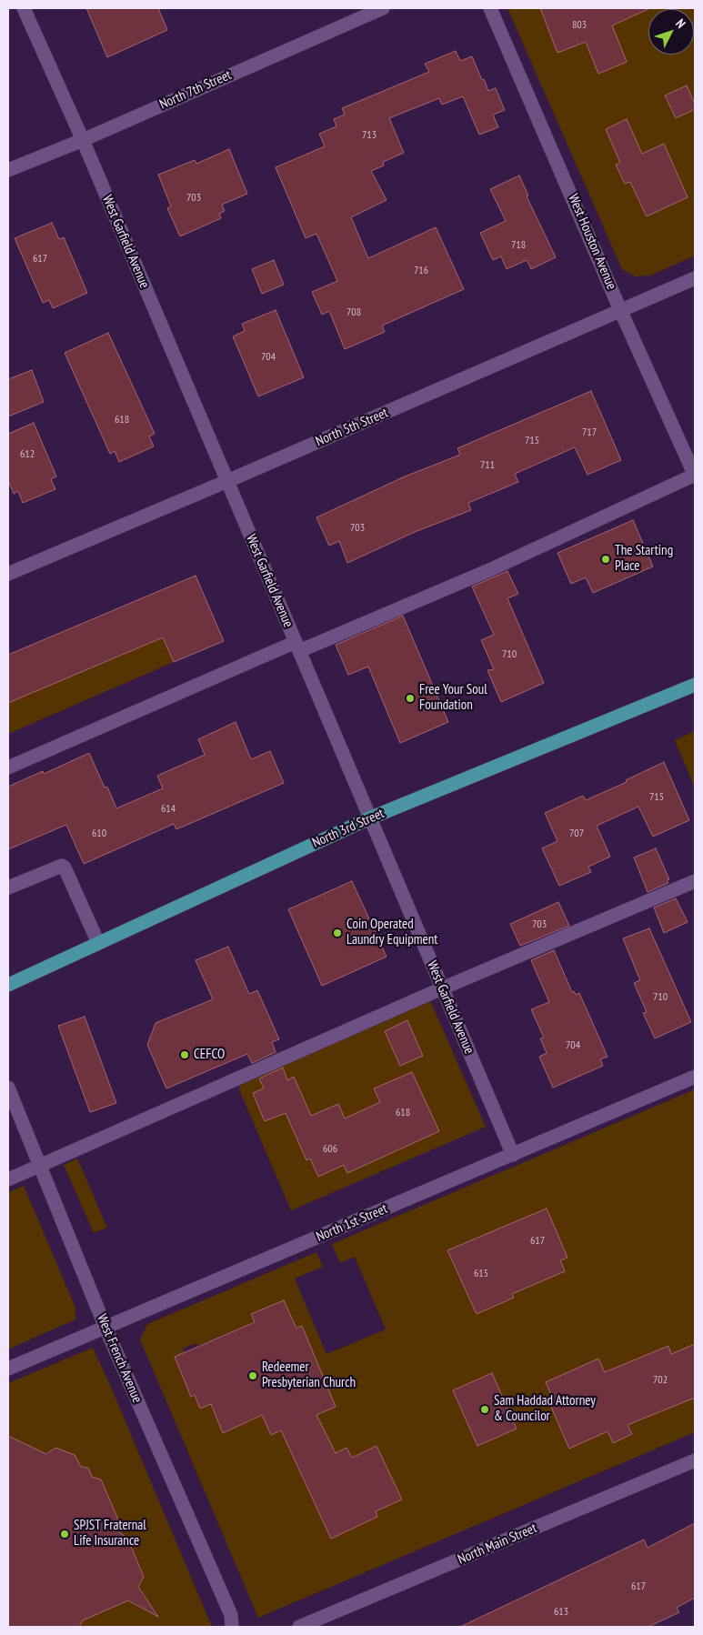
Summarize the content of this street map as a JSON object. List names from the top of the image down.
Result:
{
  "streets": {
    "main road": ["North 3rd Street"],
    "street": [
      "North 7th Street",
      "West Garfield Avenue",
      "West Houston Avenue",
      "North 5th Street",
      "North 1st Street",
      "West French Avenue",
      "North Main Street"
    ]
  },
  "crossings": [
    ["North 7th Street", "West Garfield Avenue"],
    ["West Garfield Avenue", "North 5th Street"],
    ["West Garfield Avenue", "North 3rd Street"],
    ["West Garfield Avenue", "North 1st Street"],
    ["West Houston Avenue", "North 5th Street"],
    ["North 1st Street", "West French Avenue"]
  ],
  "places": [
    "The Starting Place",
    "Free Your Soul Foundation",
    "Coin Operated Laundry Equipment",
    "CEFCO",
    "Redeemer Presbyterian Church",
    "Sam Haddad Attorney & Councilor",
    "SPJST Fraternal Life Insurance"
  ],
  "house_numbers": [
    "803",
    "713",
    "703",
    "718",
    "617",
    "716",
    "708",
    "704",
    "618",
    "717",
    "715",
    "612",
    "711",
    "703",
    "710",
    "715",
    "614",
    "610",
    "707",
    "703",
    "710",
    "704",
    "618",
    "606",
    "617",
    "615",
    "702",
    "617",
    "613"
  ],
  "north": "top right"
}
